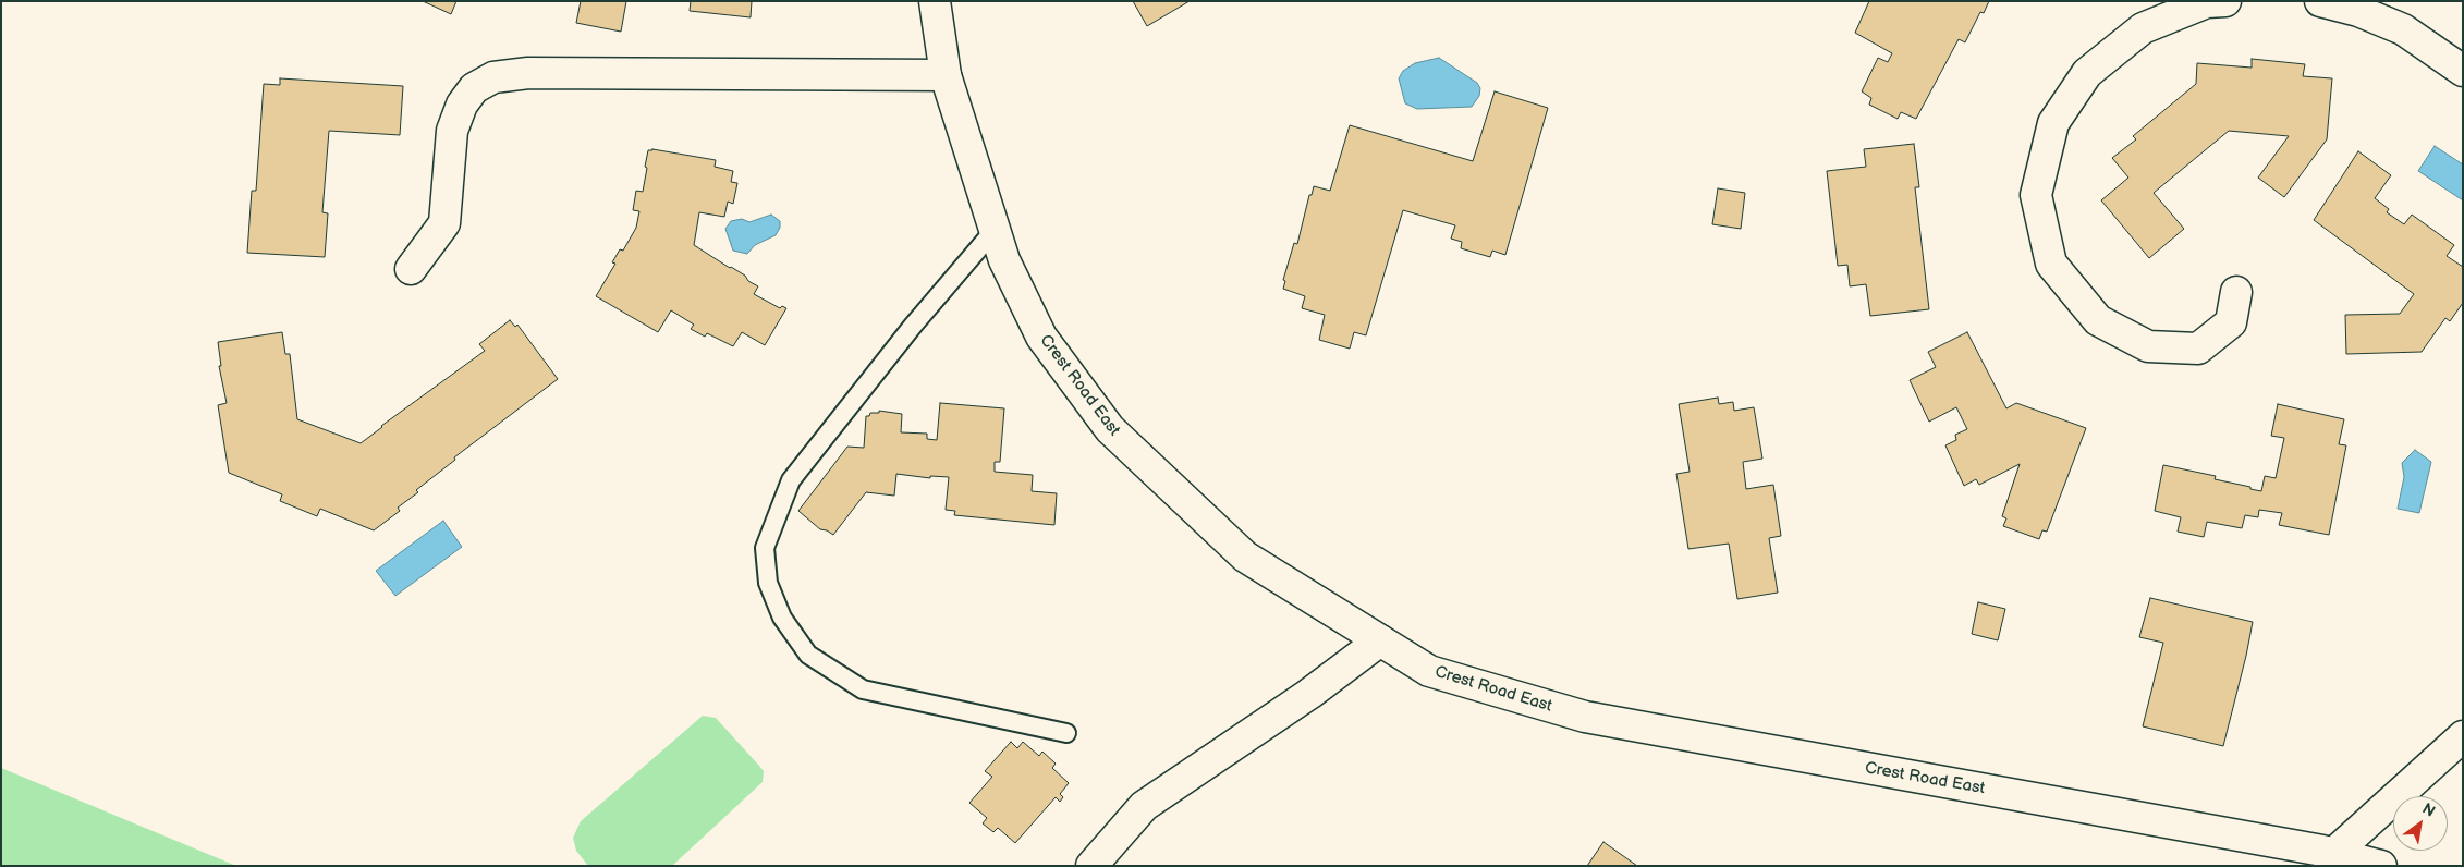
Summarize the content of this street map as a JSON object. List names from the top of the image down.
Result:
{
  "streets": {
    "street": ["Crest Road East"]
  },
  "north": "top right"
}
